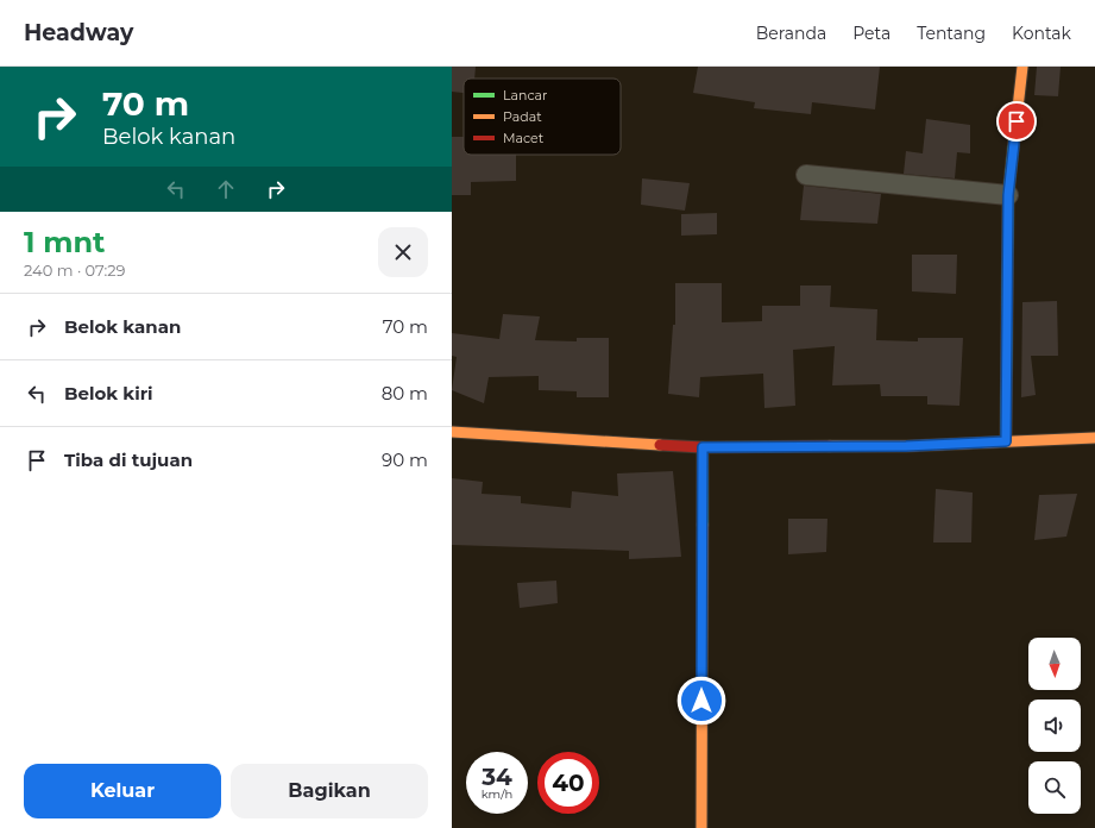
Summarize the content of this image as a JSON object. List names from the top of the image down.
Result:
{
  "legend": ["Lancar", "Padat", "Macet"],
  "north": "bottom",
  "page": {
    "header": "Headway",
    "nav": [
      "Beranda",
      "Peta",
      "Tentang",
      "Kontak"
    ],
    "turn": ["70 m", "Belok kanan"],
    "heading": ["1 mnt", "240 m · 07:29"],
    "list": [
      {
        "name": "Belok kanan",
        "value": "70 m"
      },
      {
        "name": "Belok kiri",
        "value": "80 m"
      },
      {
        "name": "Tiba di tujuan",
        "value": "90 m"
      }
    ],
    "speed": "34 km/h",
    "limit": "40",
    "buttons": ["Keluar", "Bagikan"]
  }
}
